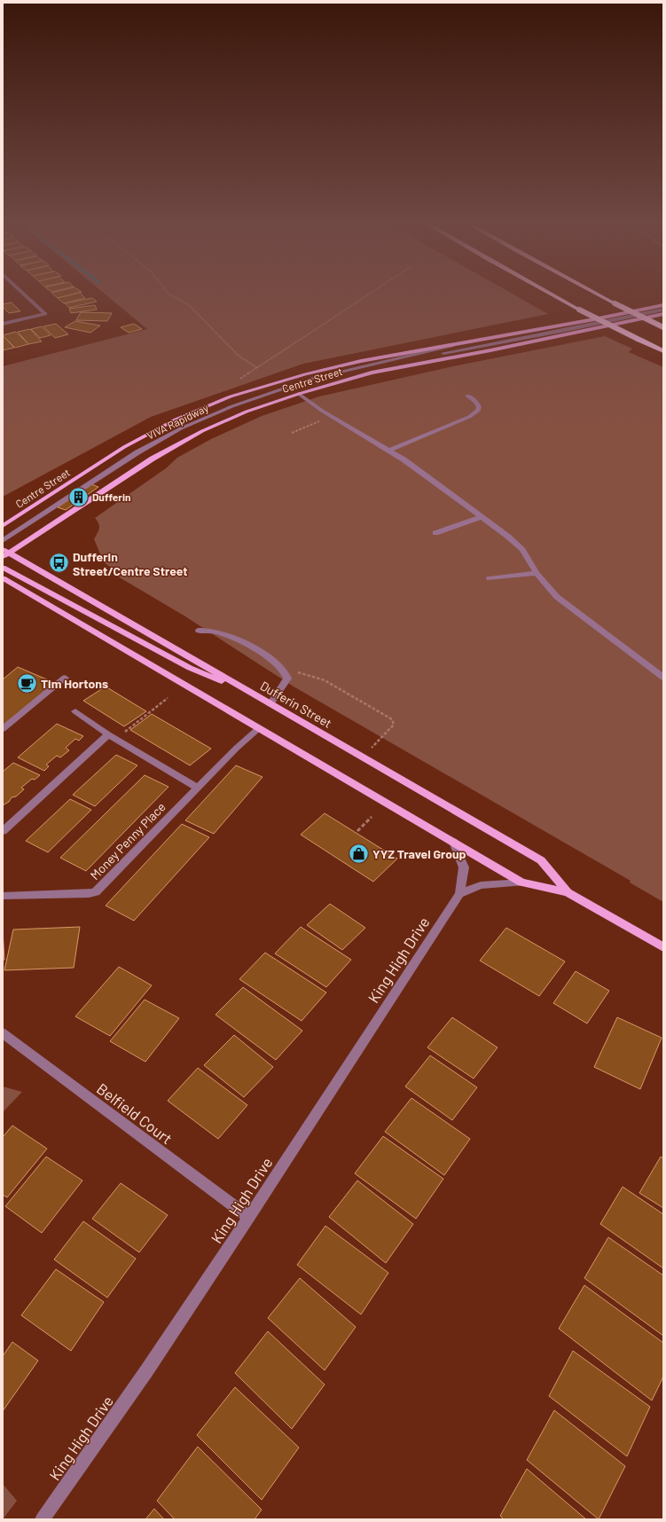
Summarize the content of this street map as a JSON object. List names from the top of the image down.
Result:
{
  "streets": {
    "main road": ["Centre Street", "Dufferin Street"],
    "street": [
      "VIVA Rapidway",
      "Money Penny Place",
      "King High Drive",
      "Belfield Court"
    ]
  },
  "crossings": [
    ["Centre Street", "VIVA Rapidway"],
    ["Centre Street", "Dufferin Street"],
    ["Dufferin Street", "Money Penny Place"],
    ["Dufferin Street", "King High Drive"],
    ["King High Drive", "Belfield Court"]
  ],
  "places": {
    "building": ["Dufferin"],
    "bus stop": ["Dufferin Street/Centre Street"],
    "cafe": ["Tim Hortons"],
    "shop": ["YYZ Travel Group"]
  }
}
